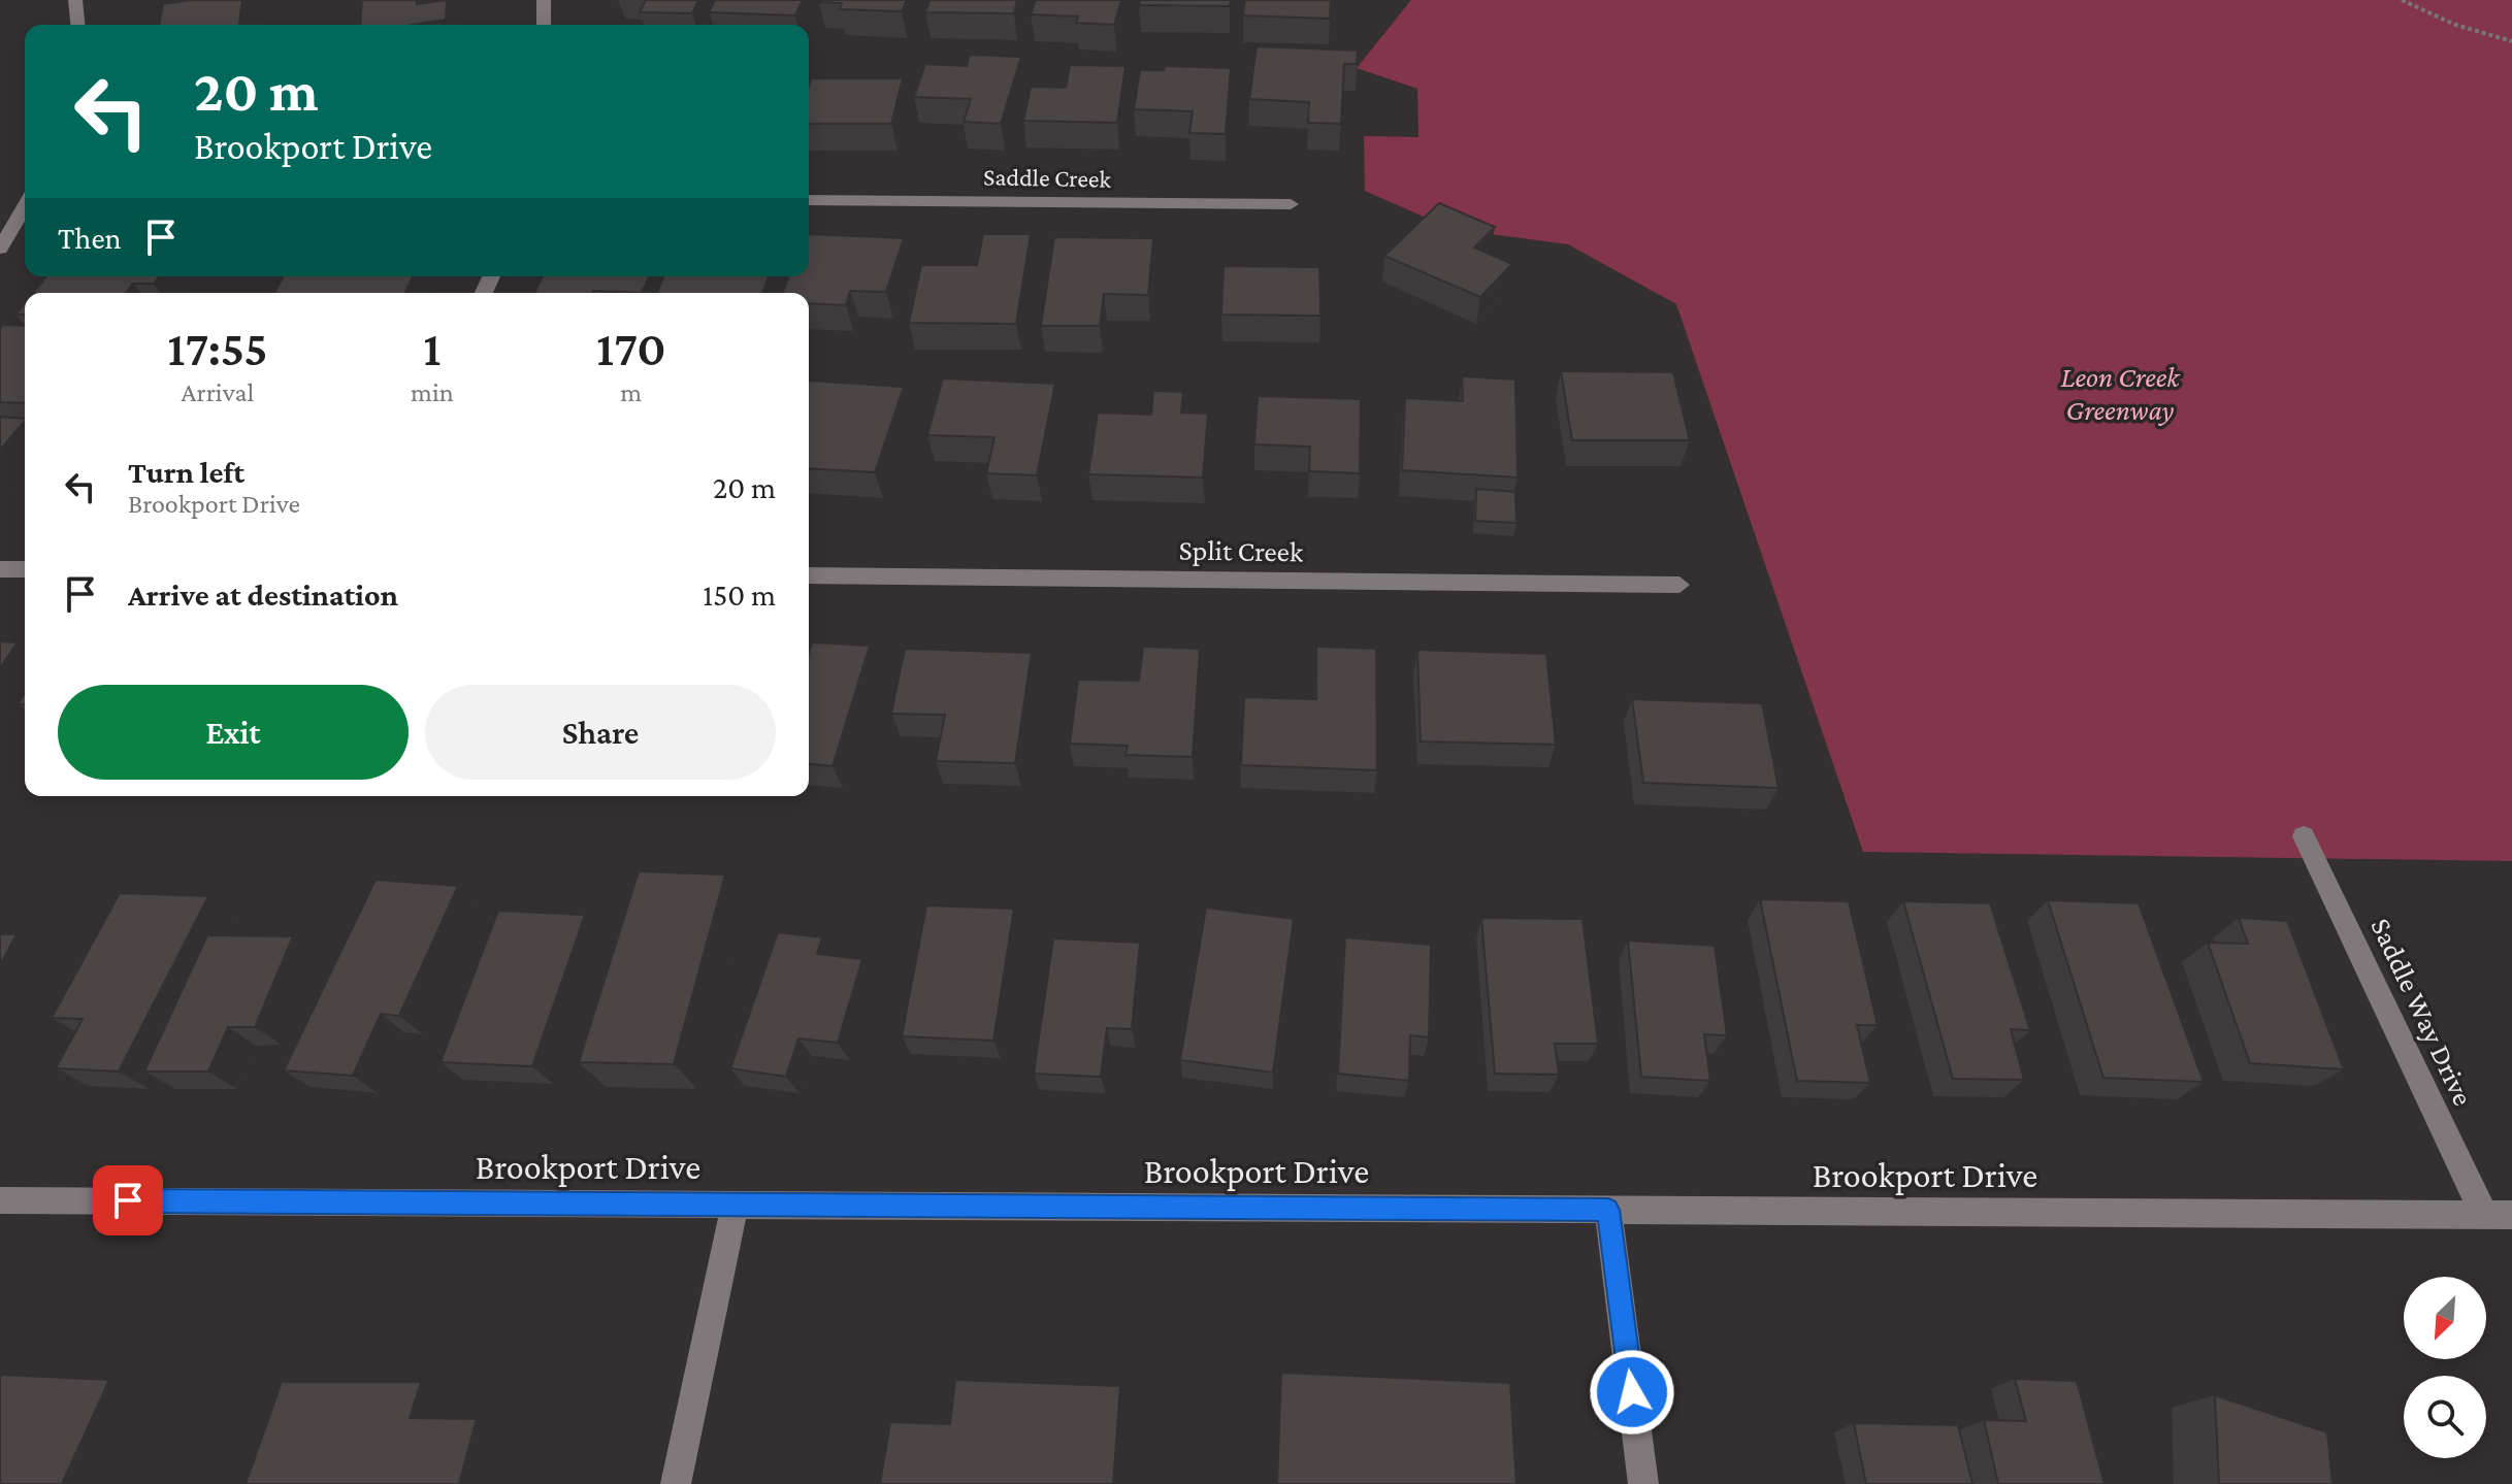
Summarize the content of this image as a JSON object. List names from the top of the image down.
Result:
{
  "streets": {
    "street": [
      "Saddle Creek",
      "Split Creek",
      "Saddle Way Drive",
      "Brookport Drive"
    ]
  },
  "crossings": [
    ["Saddle Way Drive", "Brookport Drive"]
  ],
  "parks": ["Leon Creek Greenway"],
  "north": "bottom left",
  "page": {
    "turn": ["20 m", "Brookport Drive"],
    "then": "Then",
    "eta": [
      "17:55",
      "Arrival",
      "1",
      "min",
      "170",
      "m"
    ],
    "list": [
      {
        "name": "Turn left",
        "note": "Brookport Drive",
        "value": "20 m"
      },
      {
        "name": "Arrive at destination",
        "value": "150 m"
      }
    ],
    "buttons": ["Exit", "Share"]
  }
}
